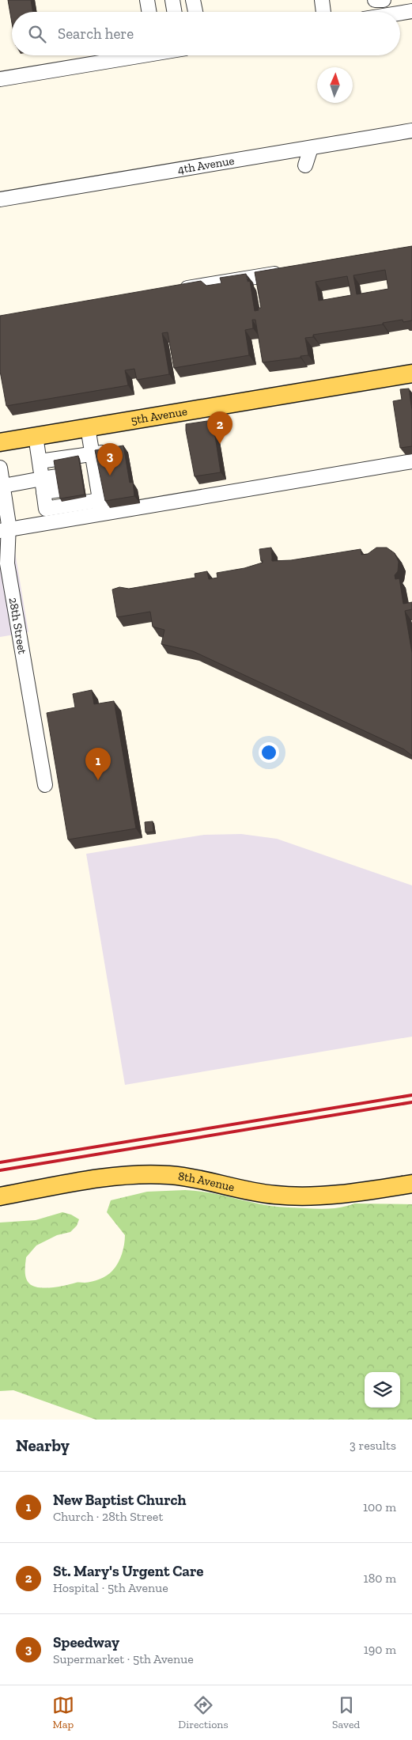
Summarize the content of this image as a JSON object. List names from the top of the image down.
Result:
{
  "streets": {
    "main road": ["5th Avenue", "8th Avenue"],
    "street": ["4th Avenue", "28th Street"]
  },
  "north": "top",
  "page": {
    "search": "Search here",
    "pins": ["2", "3", "1"],
    "heading": ["Nearby", "3 results"],
    "list": [
      {
        "mark": "1",
        "name": "New Baptist Church",
        "note": "Church · 28th Street",
        "value": "100 m"
      },
      {
        "mark": "2",
        "name": "St. Mary's Urgent Care",
        "note": "Hospital · 5th Avenue",
        "value": "180 m"
      },
      {
        "mark": "3",
        "name": "Speedway",
        "note": "Supermarket · 5th Avenue",
        "value": "190 m"
      }
    ],
    "nav": ["Map", "Directions", "Saved"]
  }
}
